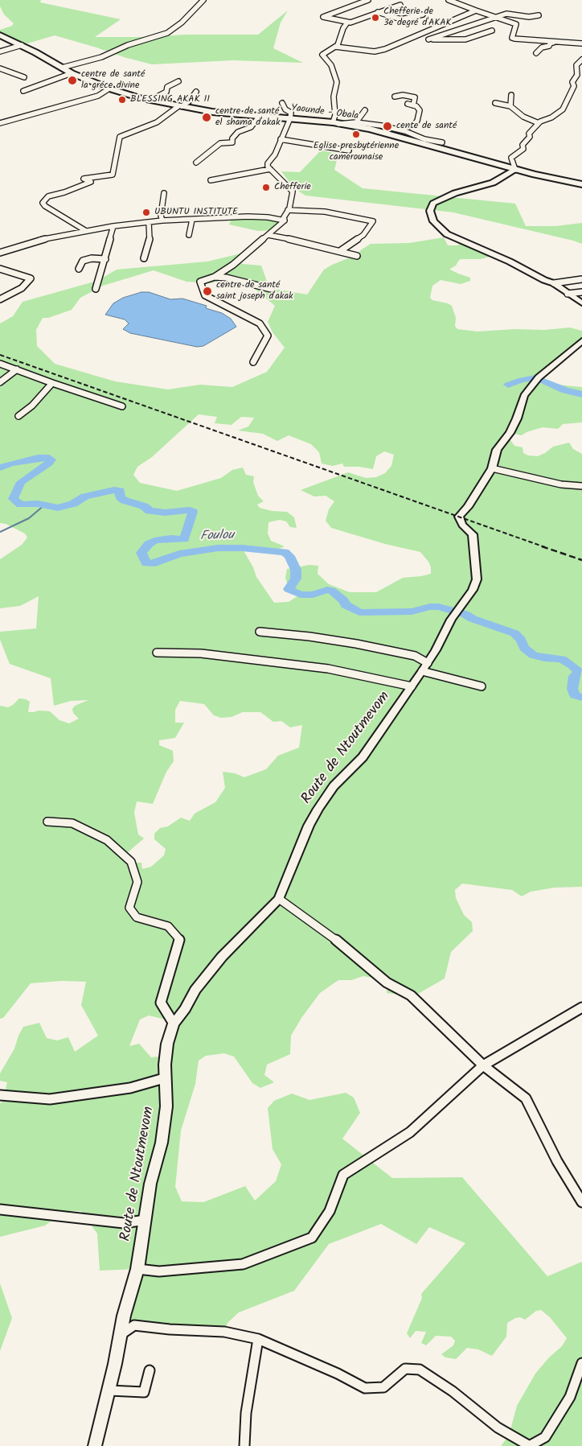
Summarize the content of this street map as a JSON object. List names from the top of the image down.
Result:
{
  "streets": {
    "highway": ["Yaounde - Obala"],
    "street": ["Route de Ntoutmevom"]
  },
  "water": ["Foulou"],
  "places": [
    "Chefferie de 3e degré d'AKAK",
    "centre de santé la gréce divine",
    "BLESSING AKAK II",
    "centre de santé el shama d'akak",
    "cente de santé",
    "Eglise presbytérienne camerounaise",
    "Chefferie",
    "UBUNTU INSTITUTE",
    "centre de santé saint joseph d'akak"
  ]
}
